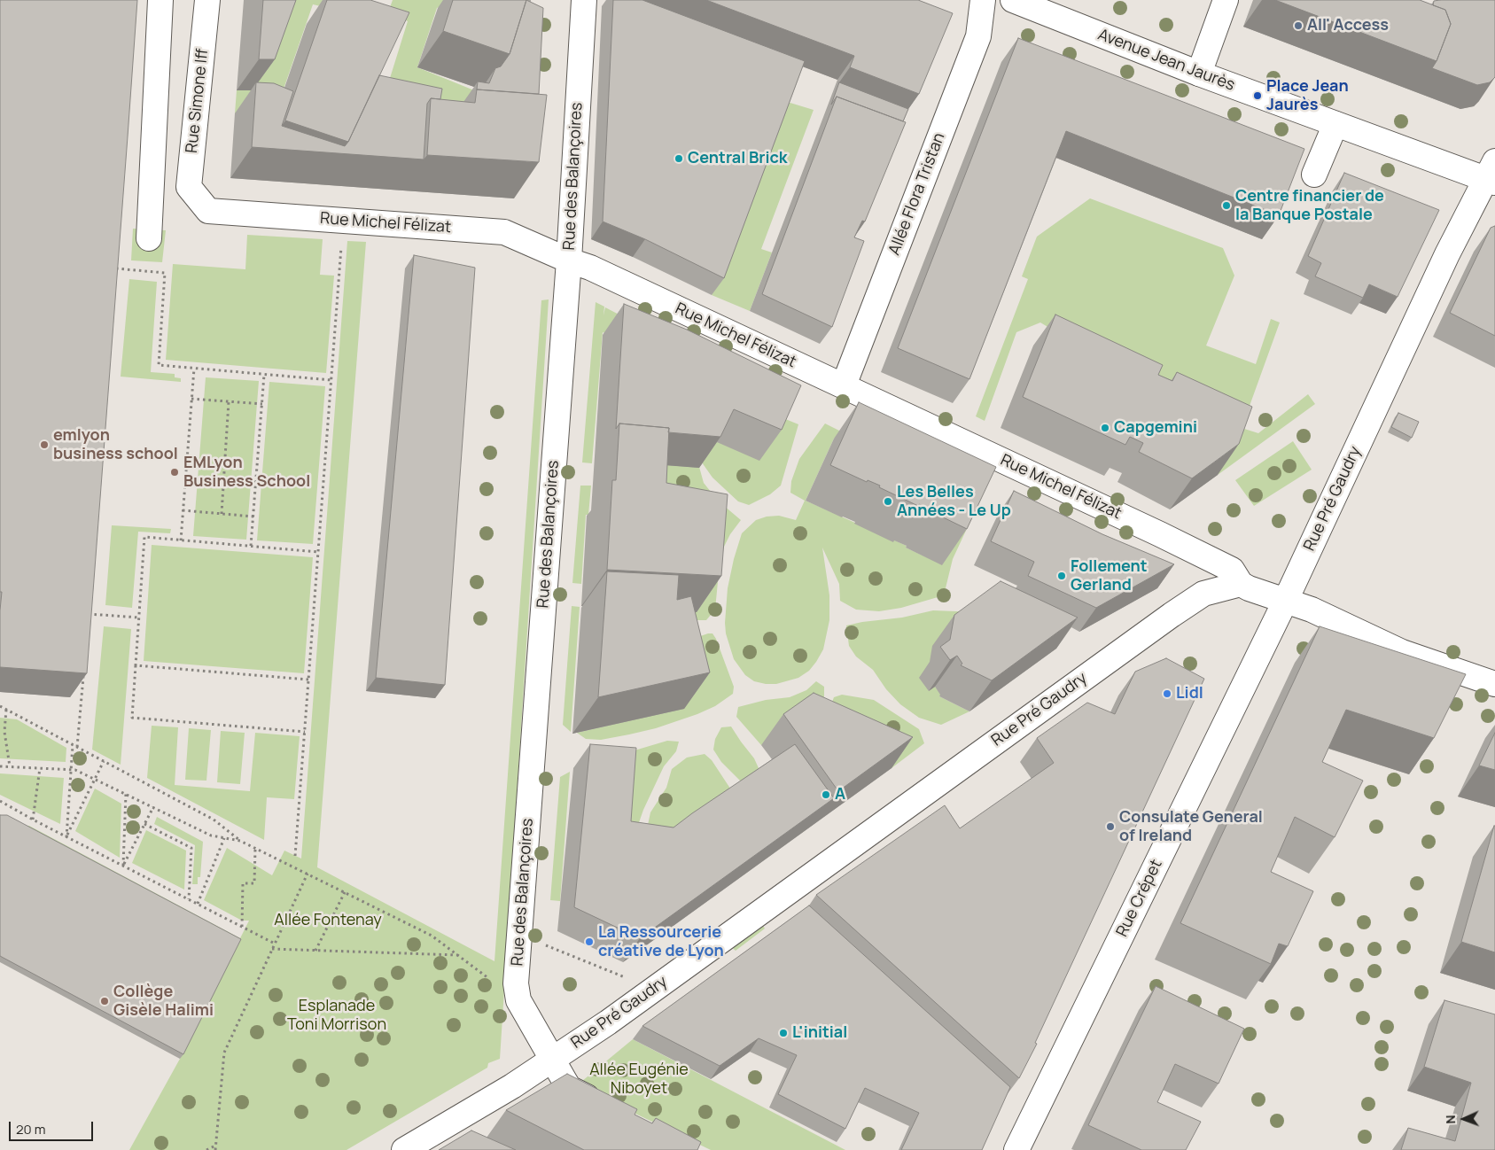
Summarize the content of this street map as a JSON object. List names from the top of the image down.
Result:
{
  "streets": {
    "street": [
      "Avenue Jean Jaurès",
      "Rue Simone Iff",
      "Rue des Balançoires",
      "Allée Flora Tristan",
      "Rue Michel Félizat",
      "Rue Pré Gaudry",
      "Rue Crépet"
    ]
  },
  "crossings": [
    ["Avenue Jean Jaurès", "Rue Pré Gaudry"],
    ["Rue Simone Iff", "Rue Michel Félizat"],
    ["Rue des Balançoires", "Rue Michel Félizat"],
    ["Rue des Balançoires", "Rue Pré Gaudry"],
    ["Allée Flora Tristan", "Rue Michel Félizat"],
    ["Rue Michel Félizat", "Rue Pré Gaudry"],
    ["Rue Pré Gaudry", "Rue Crépet"]
  ],
  "parks": ["Allée Fontenay", "Esplanade Toni Morrison", "Allée Eugénie Niboyet"],
  "places": [
    "All' Access",
    "Place Jean Jaurès",
    "Central Brick",
    "Centre financier de la Banque Postale",
    "Capgemini",
    "emlyon business school",
    "EMLyon Business School",
    "Les Belles Années - Le Up",
    "Follement Gerland",
    "Lidl",
    "A",
    "Consulate General of Ireland",
    "La Ressourcerie créative de Lyon",
    "Collège Gisèle Halimi",
    "L'initial"
  ],
  "scale_bar": "20 m",
  "north": "left"
}
